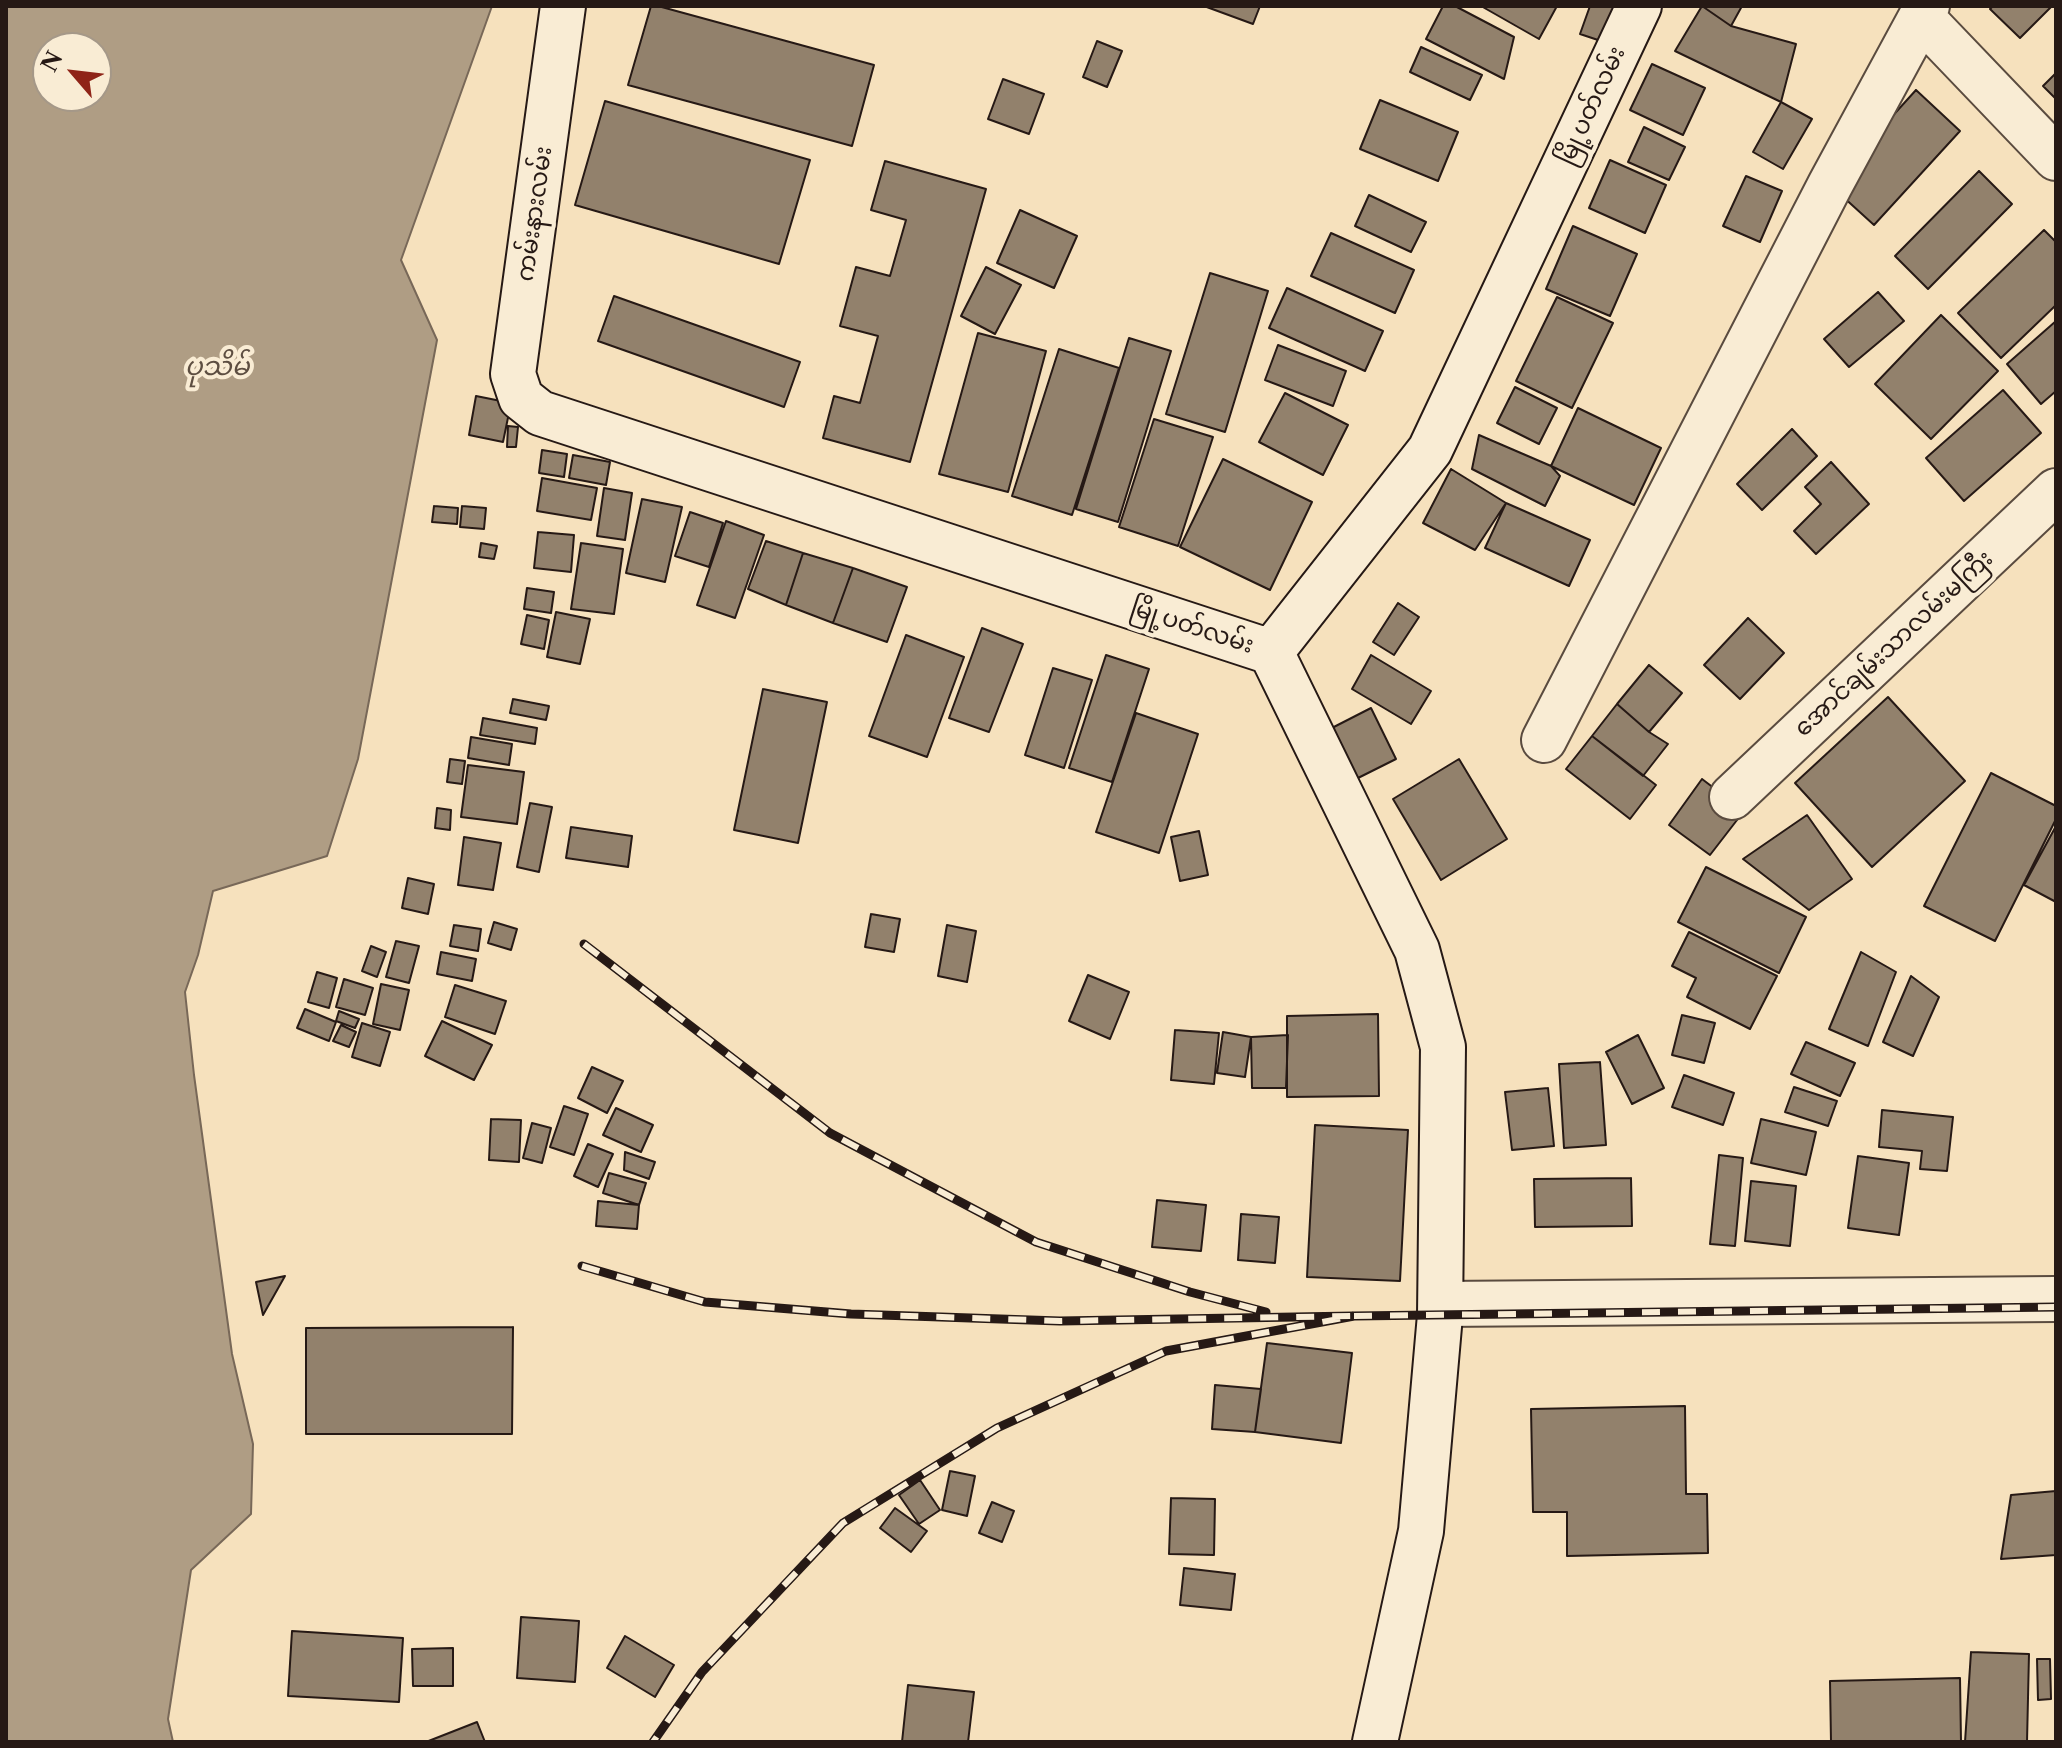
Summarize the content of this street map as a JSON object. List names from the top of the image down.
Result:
{
  "streets": {
    "street": ["မြို့ပတ်လမ်း", "ကမ်းနားလမ်း", "အောင်ချမ်းသာလမ်းမကြီး"]
  },
  "crossings": [
    ["မြို့ပတ်လမ်း", "ကမ်းနားလမ်း"]
  ],
  "water": ["ပုသိမ်"],
  "north": "top left"
}
